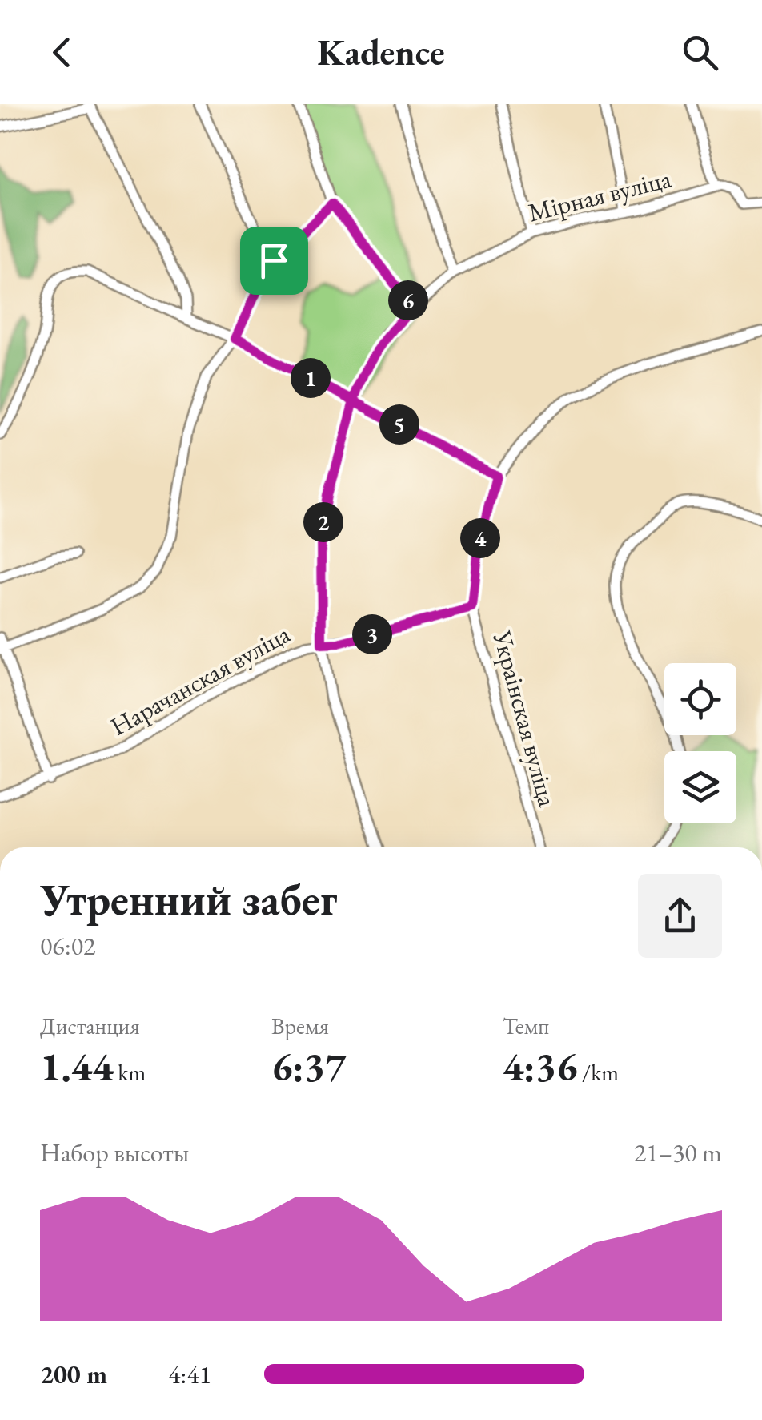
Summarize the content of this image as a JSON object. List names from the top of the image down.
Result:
{
  "streets": {
    "street": ["Мірная вуліца", "Нарачанская вуліца", "Украінская вуліца"]
  },
  "crossings": [
    ["Мірная вуліца", "Нарачанская вуліца"],
    ["Нарачанская вуліца", "Украінская вуліца"]
  ],
  "page": {
    "header": "Kadence",
    "pins": [
      "6",
      "1",
      "5",
      "2",
      "4",
      "3"
    ],
    "heading": ["Утренний забег", "06:02"],
    "stats": [
      ["Дистанция", "1.44 km"],
      ["Время", "6:37"],
      ["Темп", "4:36 /km"]
    ],
    "chart": ["Набор высоты", "21–30 m"],
    "list": [
      {
        "name": "200 m",
        "note": "4:41"
      }
    ]
  }
}
